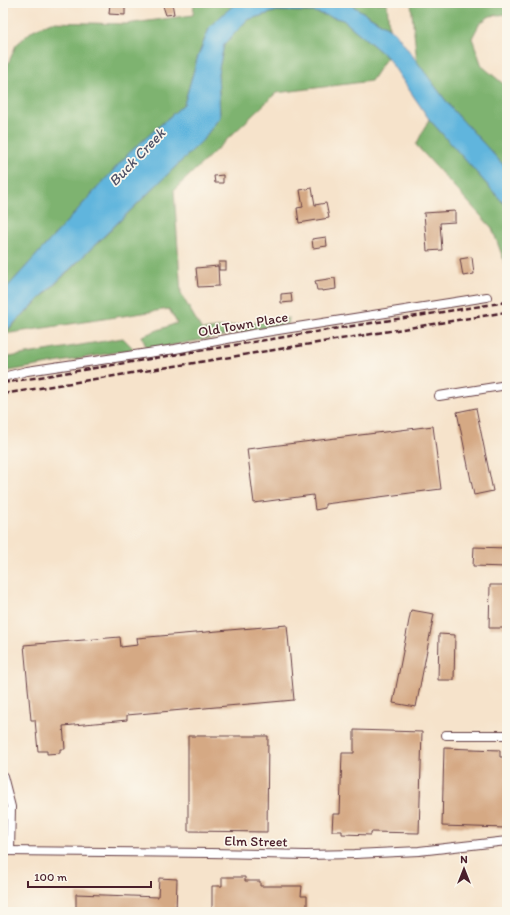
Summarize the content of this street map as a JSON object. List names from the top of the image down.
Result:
{
  "streets": {
    "street": ["Old Town Place", "Elm Street"]
  },
  "water": ["Buck Creek"],
  "scale_bar": "100 m",
  "north": "top"
}
